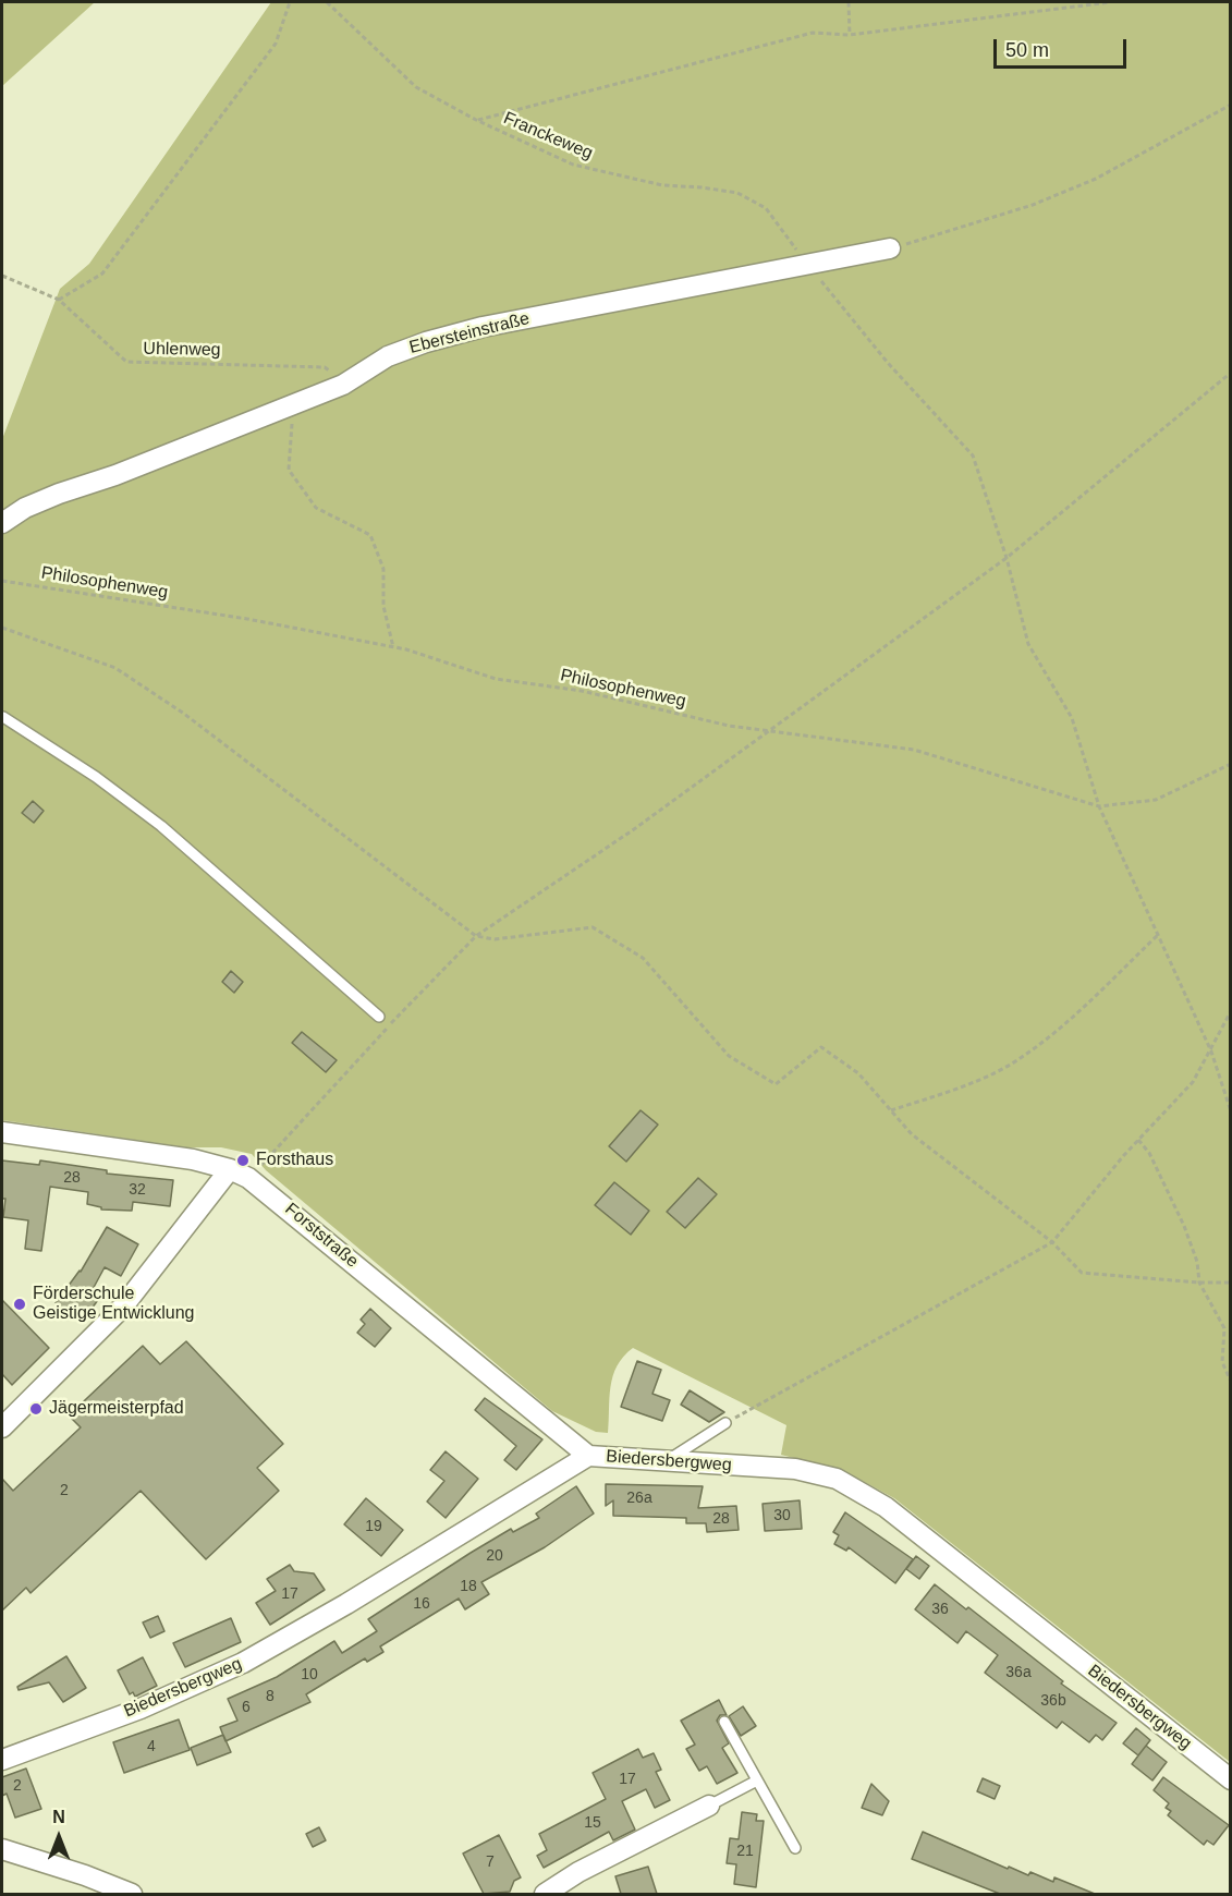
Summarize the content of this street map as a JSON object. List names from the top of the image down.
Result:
{
  "streets": {
    "street": ["Ebersteinstraße", "Forststraße", "Biedersbergweg"],
    "path": ["Franckeweg", "Uhlenweg", "Philosophenweg"]
  },
  "crossings": [
    ["Franckeweg", "Ebersteinstraße"],
    ["Franckeweg", "Philosophenweg"],
    ["Ebersteinstraße", "Uhlenweg"],
    ["Forststraße", "Biedersbergweg"]
  ],
  "places": ["Forsthaus", "Förderschule Geistige Entwicklung", "Jägermeisterpfad"],
  "house_numbers": [
    "28",
    "32",
    "2",
    "26a",
    "30",
    "28",
    "19",
    "20",
    "18",
    "17",
    "16",
    "36",
    "36a",
    "10",
    "8",
    "36b",
    "6",
    "4",
    "17",
    "2",
    "15",
    "21",
    "7"
  ],
  "scale_bar": "50 m",
  "north": "top"
}
